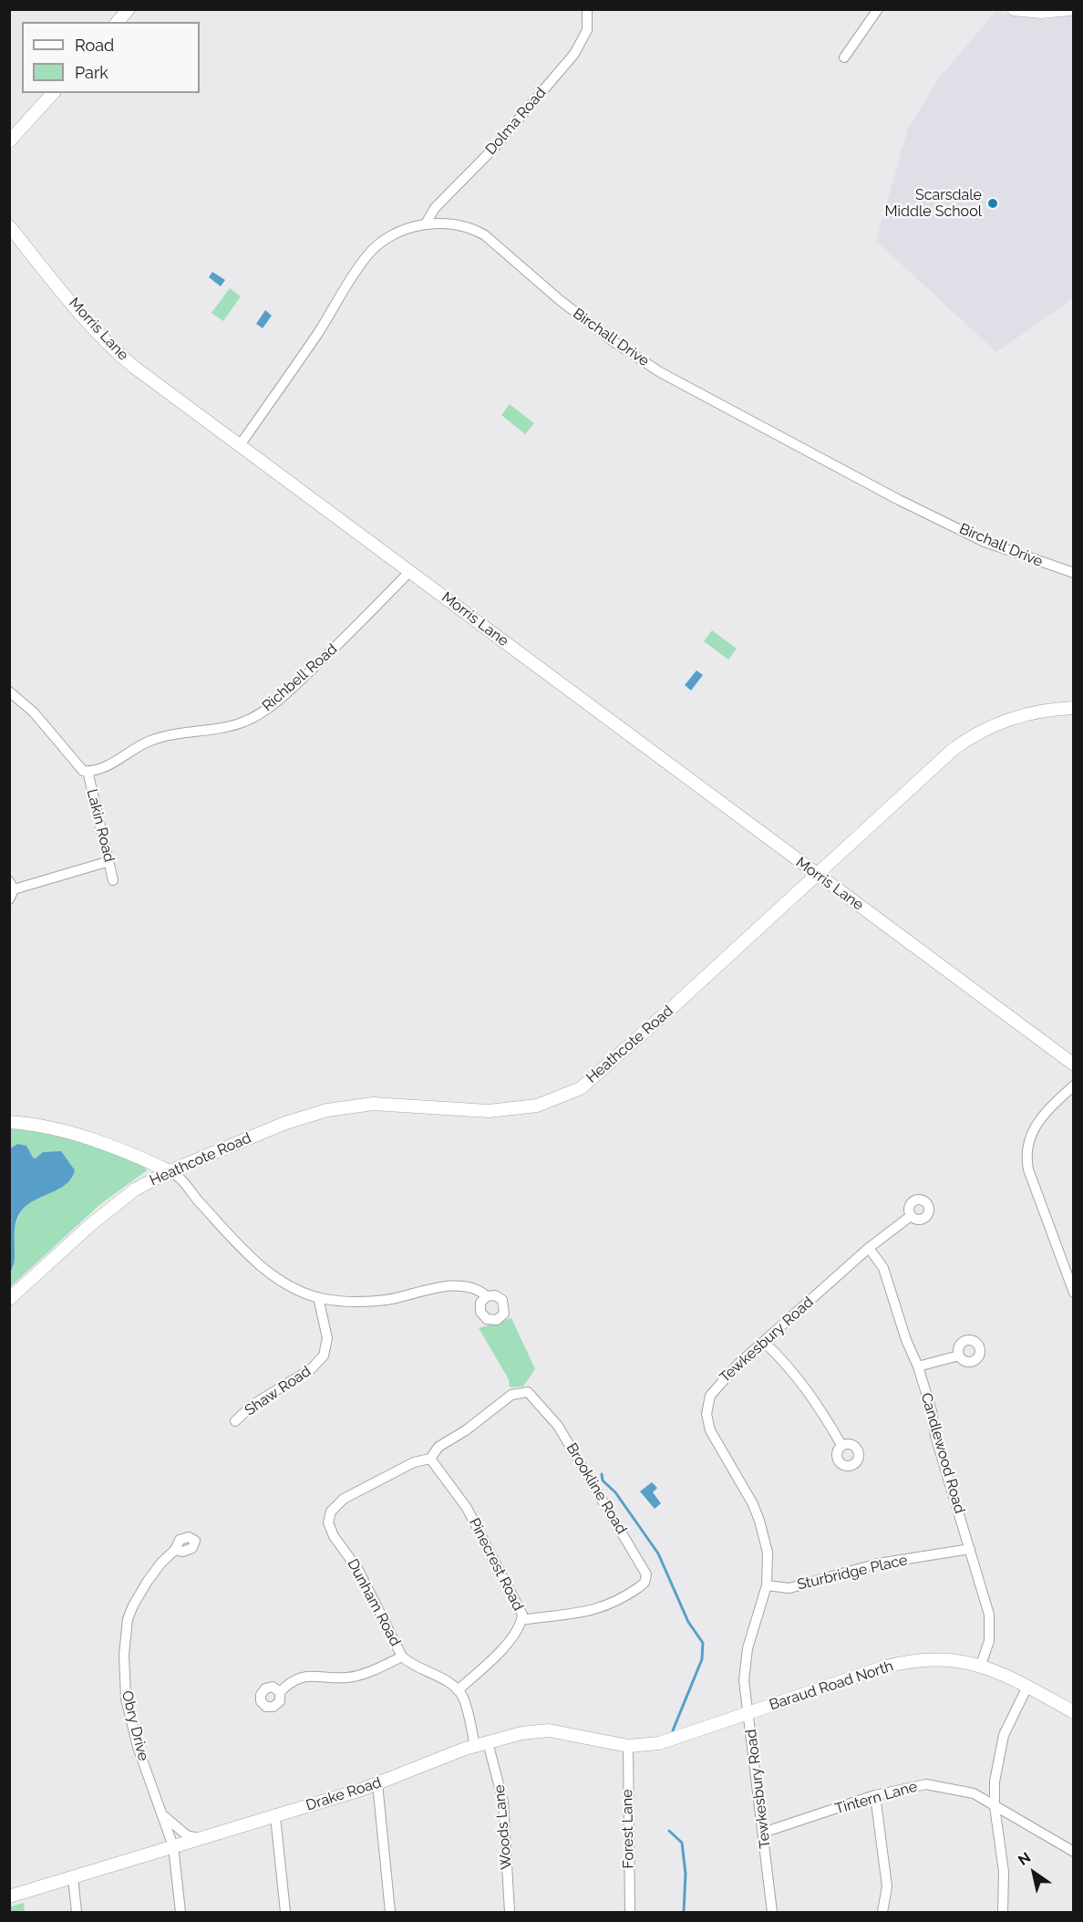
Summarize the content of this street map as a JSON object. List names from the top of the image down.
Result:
{
  "streets": {
    "street": [
      "Dolma Road",
      "Morris Lane",
      "Birchall Drive",
      "Richbell Road",
      "Lakin Road",
      "Heathcote Road",
      "Tewkesbury Road",
      "Shaw Road",
      "Candlewood Road",
      "Brookline Road",
      "Pinecrest Road",
      "Sturbridge Place",
      "Dunham Road",
      "Baraud Road North",
      "Obry Drive",
      "Drake Road",
      "Tintern Lane",
      "Woods Lane",
      "Forest Lane"
    ]
  },
  "crossings": [
    ["Dolma Road", "Birchall Drive"],
    ["Morris Lane", "Birchall Drive"],
    ["Morris Lane", "Richbell Road"],
    ["Morris Lane", "Heathcote Road"],
    ["Richbell Road", "Lakin Road"],
    ["Tewkesbury Road", "Candlewood Road"],
    ["Tewkesbury Road", "Sturbridge Place"],
    ["Tewkesbury Road", "Baraud Road North"],
    ["Tewkesbury Road", "Tintern Lane"],
    ["Candlewood Road", "Sturbridge Place"],
    ["Candlewood Road", "Baraud Road North"],
    ["Brookline Road", "Pinecrest Road"],
    ["Brookline Road", "Dunham Road"],
    ["Pinecrest Road", "Dunham Road"],
    ["Baraud Road North", "Drake Road"],
    ["Obry Drive", "Drake Road"],
    ["Drake Road", "Woods Lane"],
    ["Drake Road", "Forest Lane"]
  ],
  "places": ["Scarsdale Middle School"],
  "legend": ["Road", "Park"],
  "north": "top left"
}
